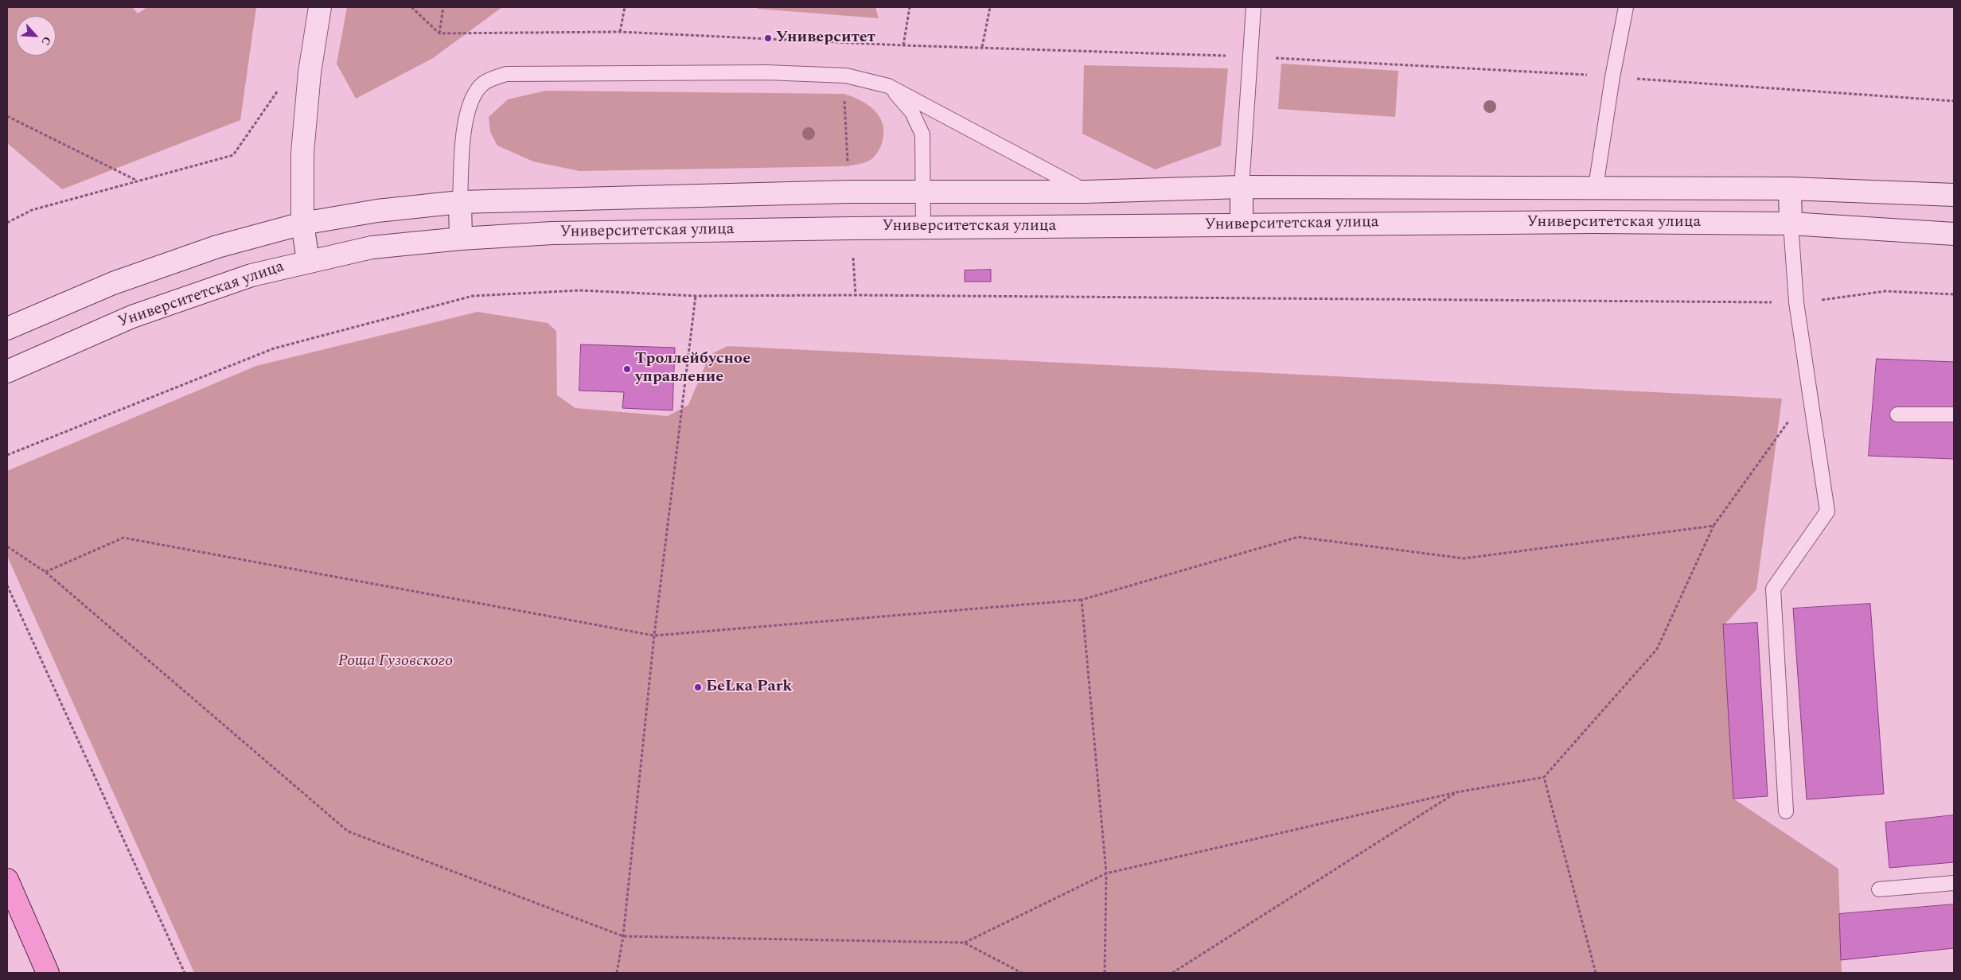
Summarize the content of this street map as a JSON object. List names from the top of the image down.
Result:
{
  "streets": {
    "main road": ["Университетская улица"]
  },
  "parks": ["Роща Гузовского"],
  "places": ["Университет", "Троллейбусное управление", "БeLка Park"],
  "north": "bottom right"
}
